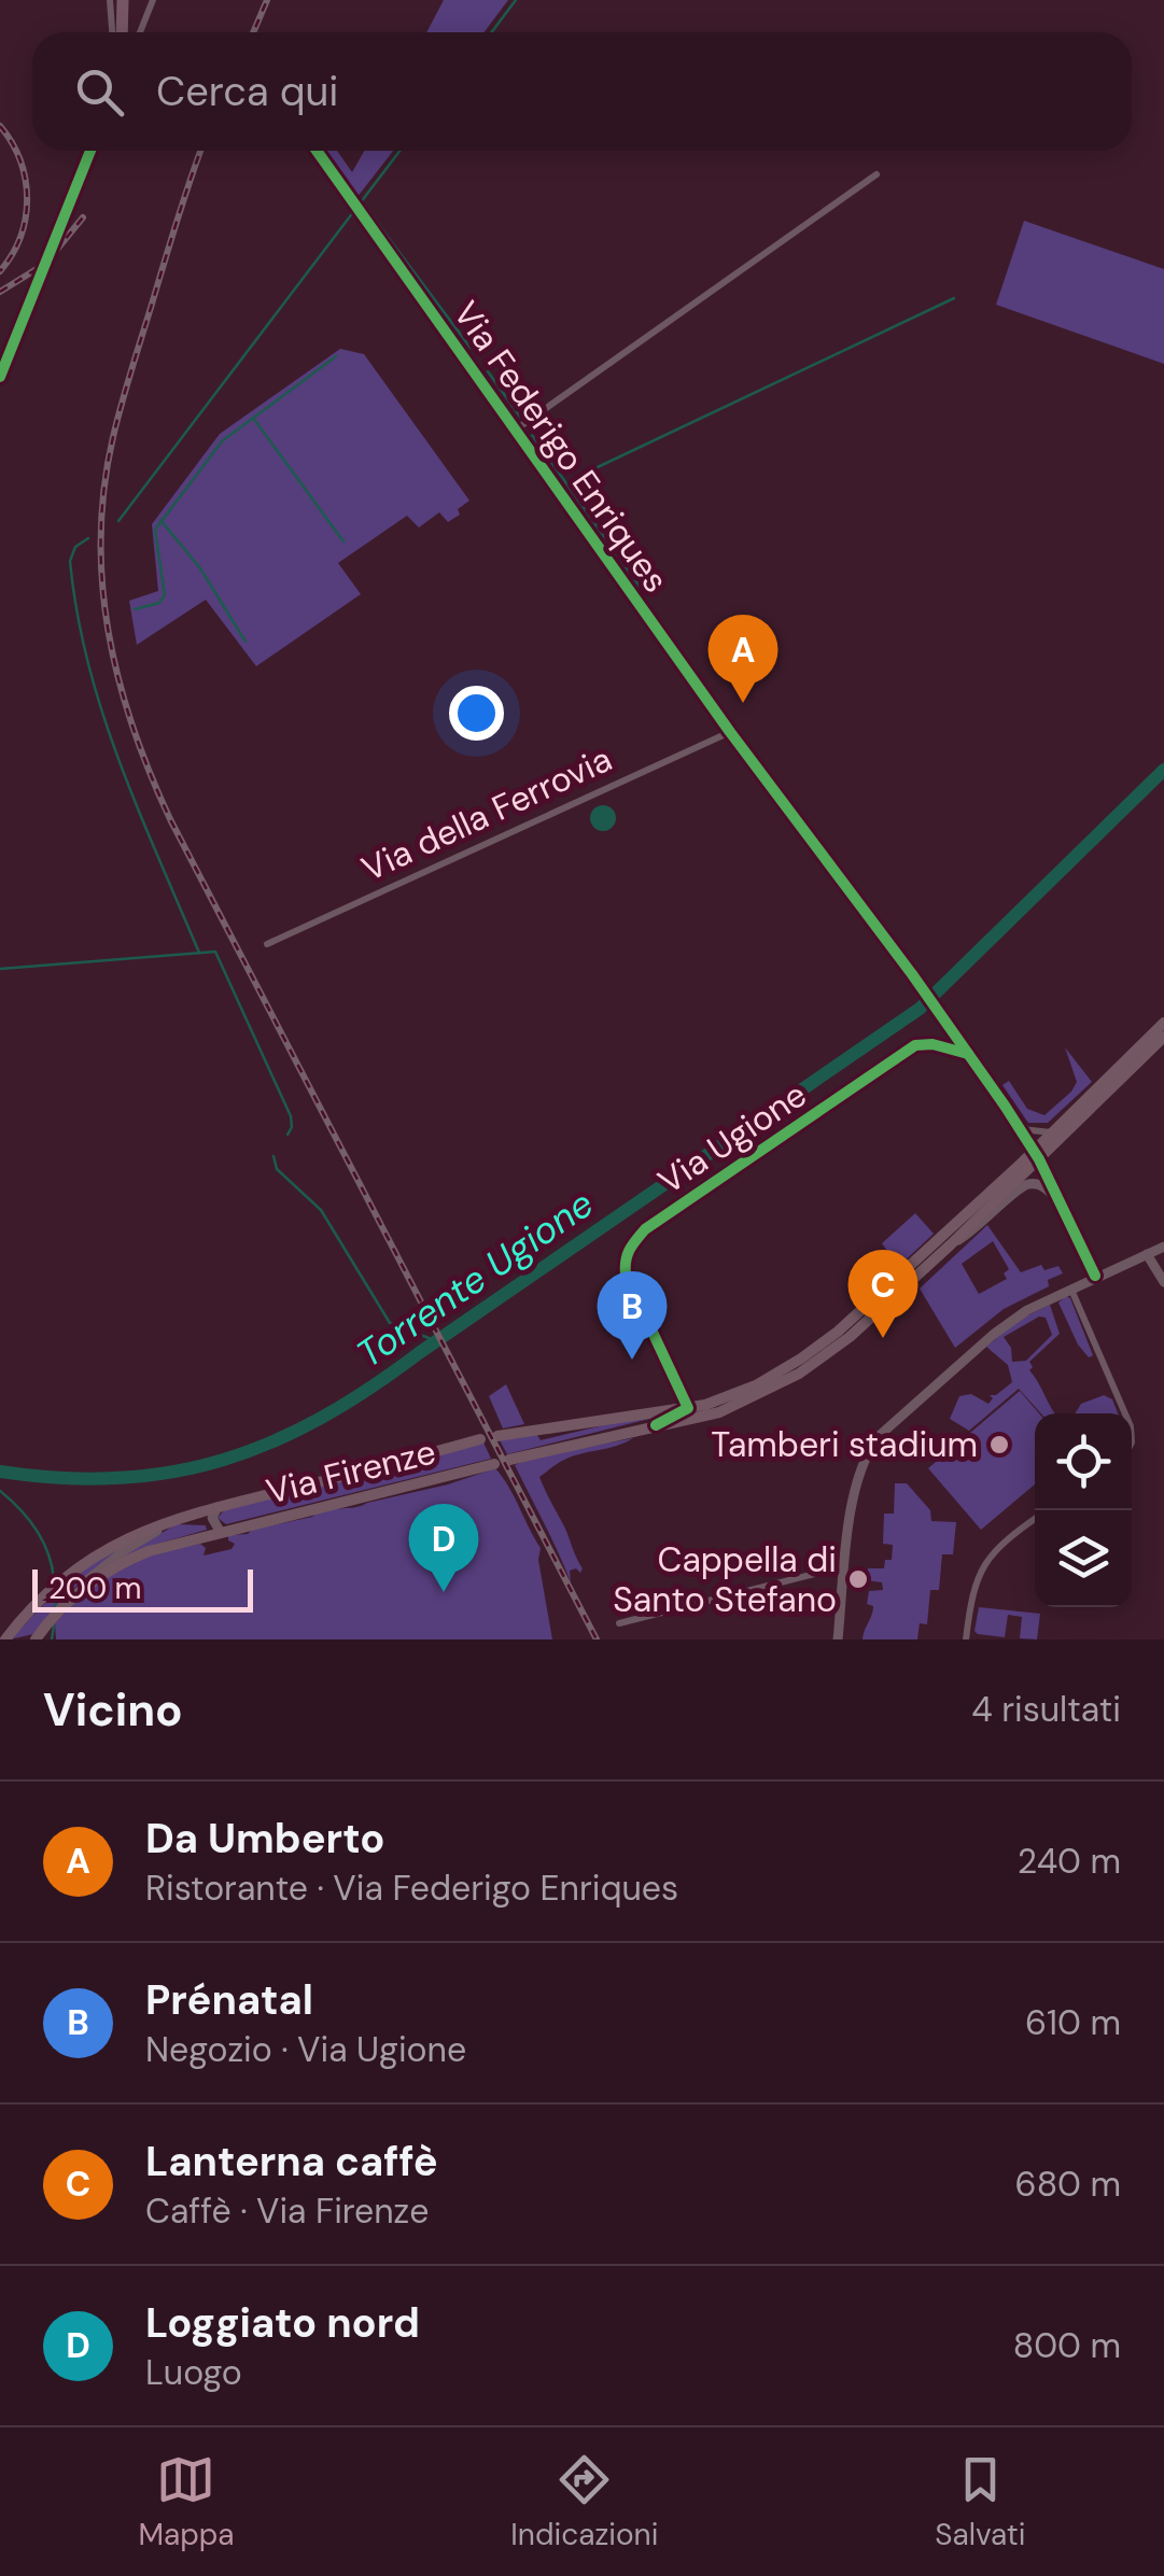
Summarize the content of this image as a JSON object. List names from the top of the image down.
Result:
{
  "streets": {
    "main road": ["Via Firenze"],
    "street": ["Via Federigo Enriques", "Via della Ferrovia", "Via Ugione"]
  },
  "crossings": [
    ["Via Federigo Enriques", "Via della Ferrovia"],
    ["Via Federigo Enriques", "Via Ugione"]
  ],
  "water": ["Torrente Ugione"],
  "places": ["Tamberi stadium", "Cappella di Santo Stefano"],
  "scale_bar": "200 m",
  "page": {
    "search": "Cerca qui",
    "pins": [
      "A",
      "C",
      "B",
      "D"
    ],
    "scale": "200 m",
    "heading": ["Vicino", "4 risultati"],
    "list": [
      {
        "mark": "A",
        "name": "Da Umberto",
        "note": "Ristorante · Via Federigo Enriques",
        "value": "240 m"
      },
      {
        "mark": "B",
        "name": "Prénatal",
        "note": "Negozio · Via Ugione",
        "value": "610 m"
      },
      {
        "mark": "C",
        "name": "Lanterna caffè",
        "note": "Caffè · Via Firenze",
        "value": "680 m"
      },
      {
        "mark": "D",
        "name": "Loggiato nord",
        "note": "Luogo",
        "value": "800 m"
      }
    ],
    "nav": ["Mappa", "Indicazioni", "Salvati"]
  }
}
